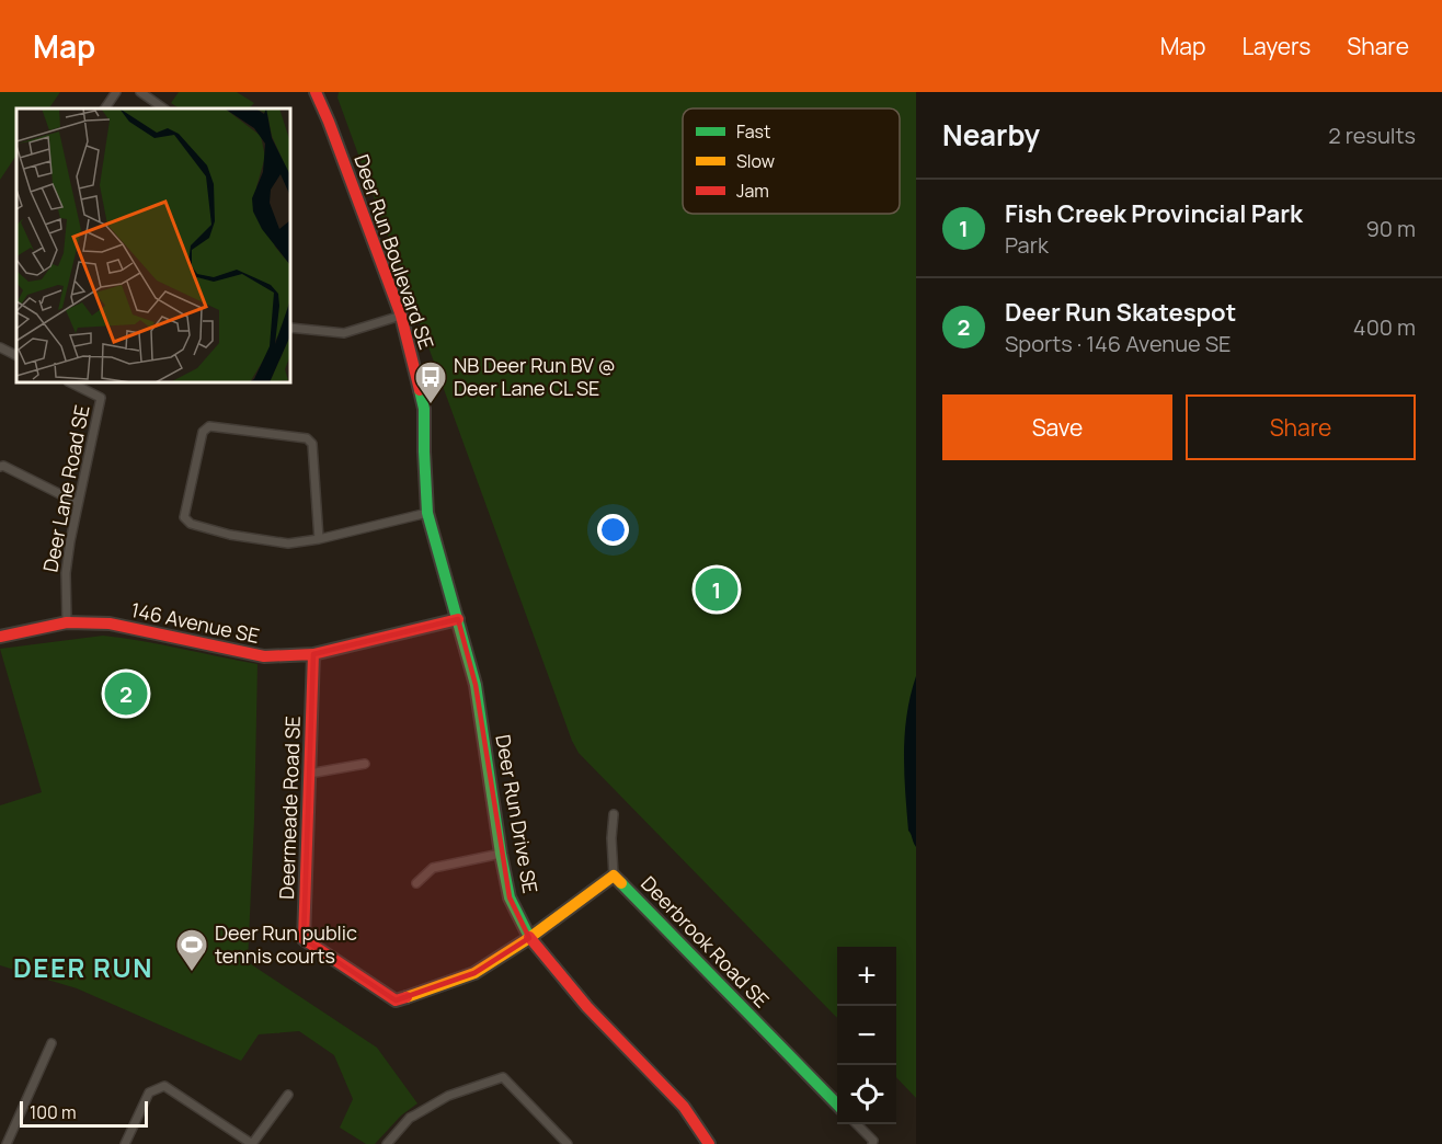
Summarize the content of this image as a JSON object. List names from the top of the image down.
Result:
{
  "streets": {
    "street": [
      "Deer Run Boulevard SE",
      "Deer Lane Road SE",
      "146 Avenue SE",
      "Deermeade Road SE",
      "Deer Run Drive SE",
      "Deerbrook Road SE"
    ]
  },
  "crossings": [
    ["Deer Run Boulevard SE", "146 Avenue SE"],
    ["Deer Run Boulevard SE", "Deer Run Drive SE"],
    ["Deer Lane Road SE", "146 Avenue SE"],
    ["146 Avenue SE", "Deermeade Road SE"],
    ["146 Avenue SE", "Deer Run Drive SE"],
    ["Deermeade Road SE", "Deer Run Drive SE"],
    ["Deermeade Road SE", "Deerbrook Road SE"],
    ["Deer Run Drive SE", "Deerbrook Road SE"]
  ],
  "districts": ["DEER RUN"],
  "places": {
    "bus stop": ["NB Deer Run BV @ Deer Lane CL SE"],
    "sports": ["Deer Run public tennis courts"]
  },
  "legend": ["Fast", "Slow", "Jam"],
  "scale_bar": "100 m",
  "page": {
    "header": "Map",
    "nav": ["Map", "Layers", "Share"],
    "heading": ["Nearby", "2 results"],
    "list": [
      {
        "mark": "1",
        "name": "Fish Creek Provincial Park",
        "note": "Park",
        "value": "90 m"
      },
      {
        "mark": "2",
        "name": "Deer Run Skatespot",
        "note": "Sports · 146 Avenue SE",
        "value": "400 m"
      }
    ],
    "buttons": ["Save", "Share"],
    "pins": ["1", "2"],
    "map_buttons": ["+", "−"],
    "scale": "100 m"
  }
}
